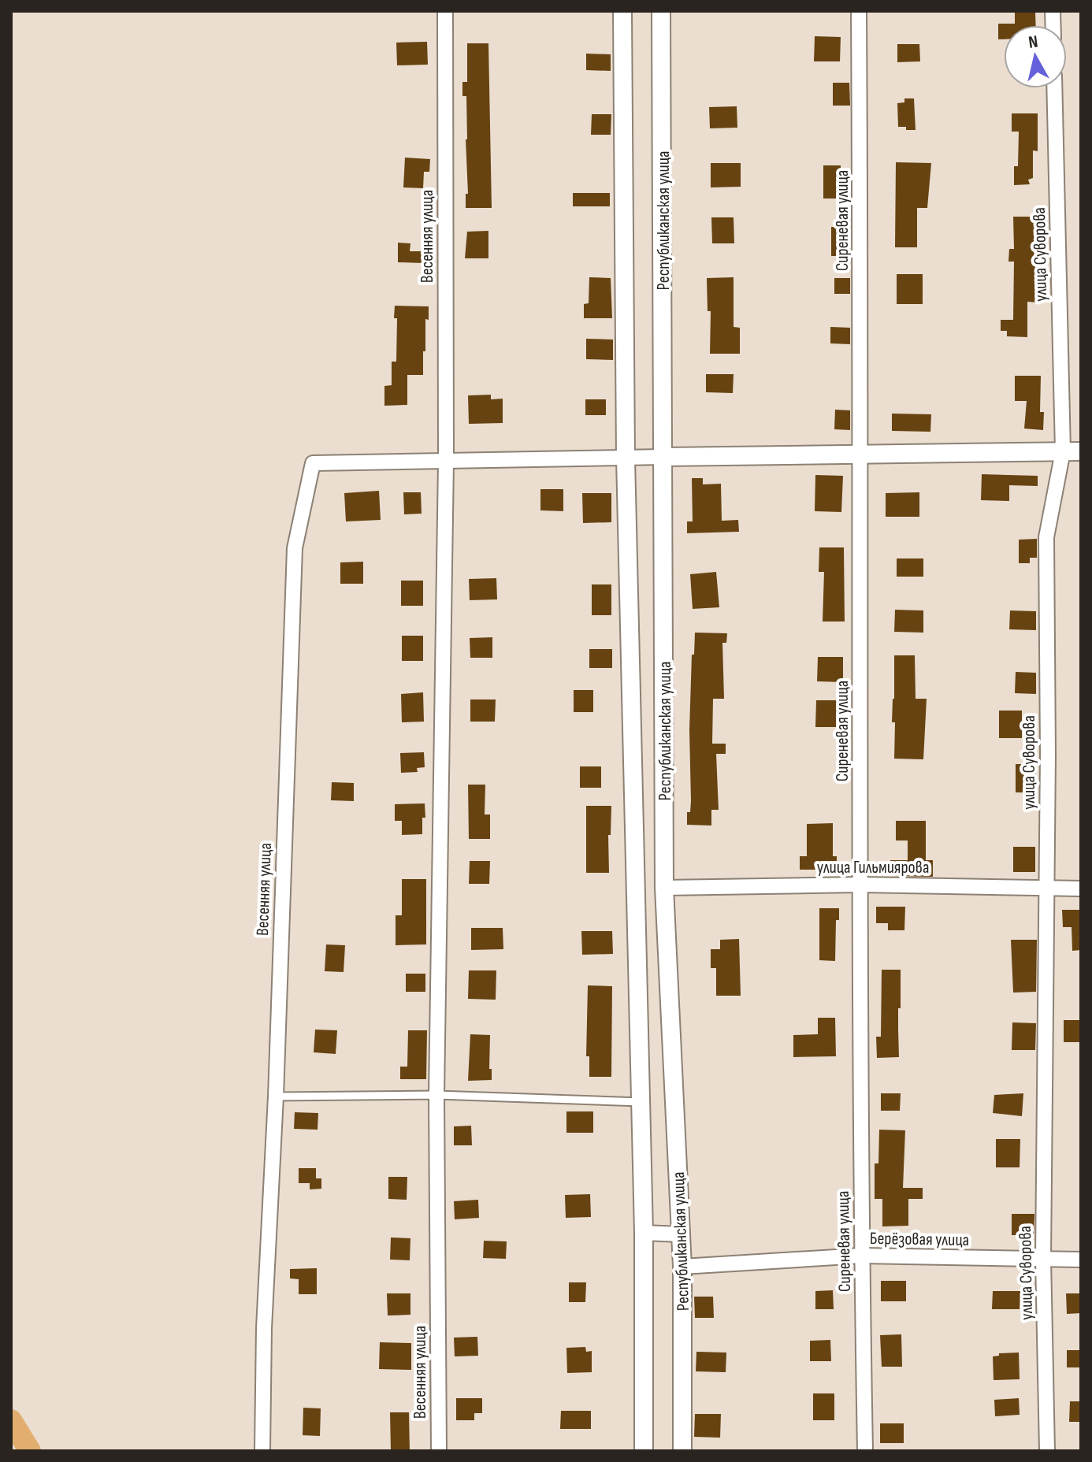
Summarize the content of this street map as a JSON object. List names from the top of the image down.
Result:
{
  "streets": {
    "street": [
      "Республиканская улица",
      "Сиреневая улица",
      "Весенняя улица",
      "улица Суворова",
      "улица Гильмиярова",
      "Берёзовая улица"
    ]
  },
  "crossings": [
    ["Республиканская улица", "Весенняя улица"],
    ["Республиканская улица", "улица Гильмиярова"],
    ["Республиканская улица", "Берёзовая улица"],
    ["Сиреневая улица", "улица Гильмиярова"],
    ["Сиреневая улица", "Берёзовая улица"],
    ["улица Суворова", "улица Гильмиярова"],
    ["улица Суворова", "Берёзовая улица"]
  ],
  "north": "top"
}
